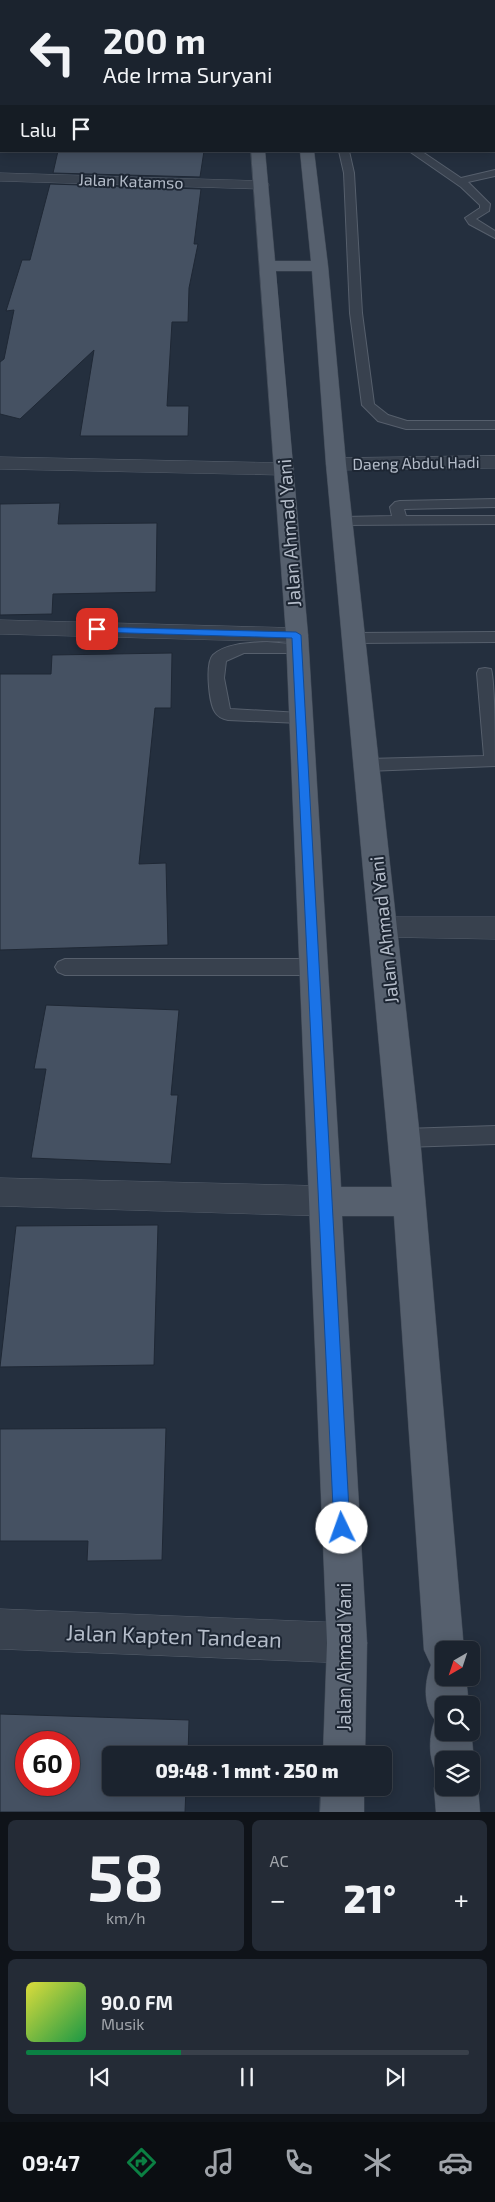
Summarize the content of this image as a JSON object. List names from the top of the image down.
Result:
{
  "streets": {
    "main road": ["Jalan Ahmad Yani"],
    "street": ["Jalan Katamso", "Daeng Abdul Hadi", "Jalan Kapten Tandean"]
  },
  "crossings": [
    ["Jalan Katamso", "Jalan Ahmad Yani"],
    ["Daeng Abdul Hadi", "Jalan Ahmad Yani"],
    ["Jalan Ahmad Yani", "Jalan Kapten Tandean"]
  ],
  "north": "bottom left",
  "page": {
    "turn": ["200 m", "Ade Irma Suryani"],
    "then": "Lalu",
    "limit": "60",
    "trip": "09:48 · 1 mnt · 250 m",
    "tile": [
      ["58", "km/h"],
      "AC"
    ],
    "heat": ["−", "21°", "+"],
    "song": ["90.0 FM", "Musik"],
    "tabs": "09:47"
  }
}
